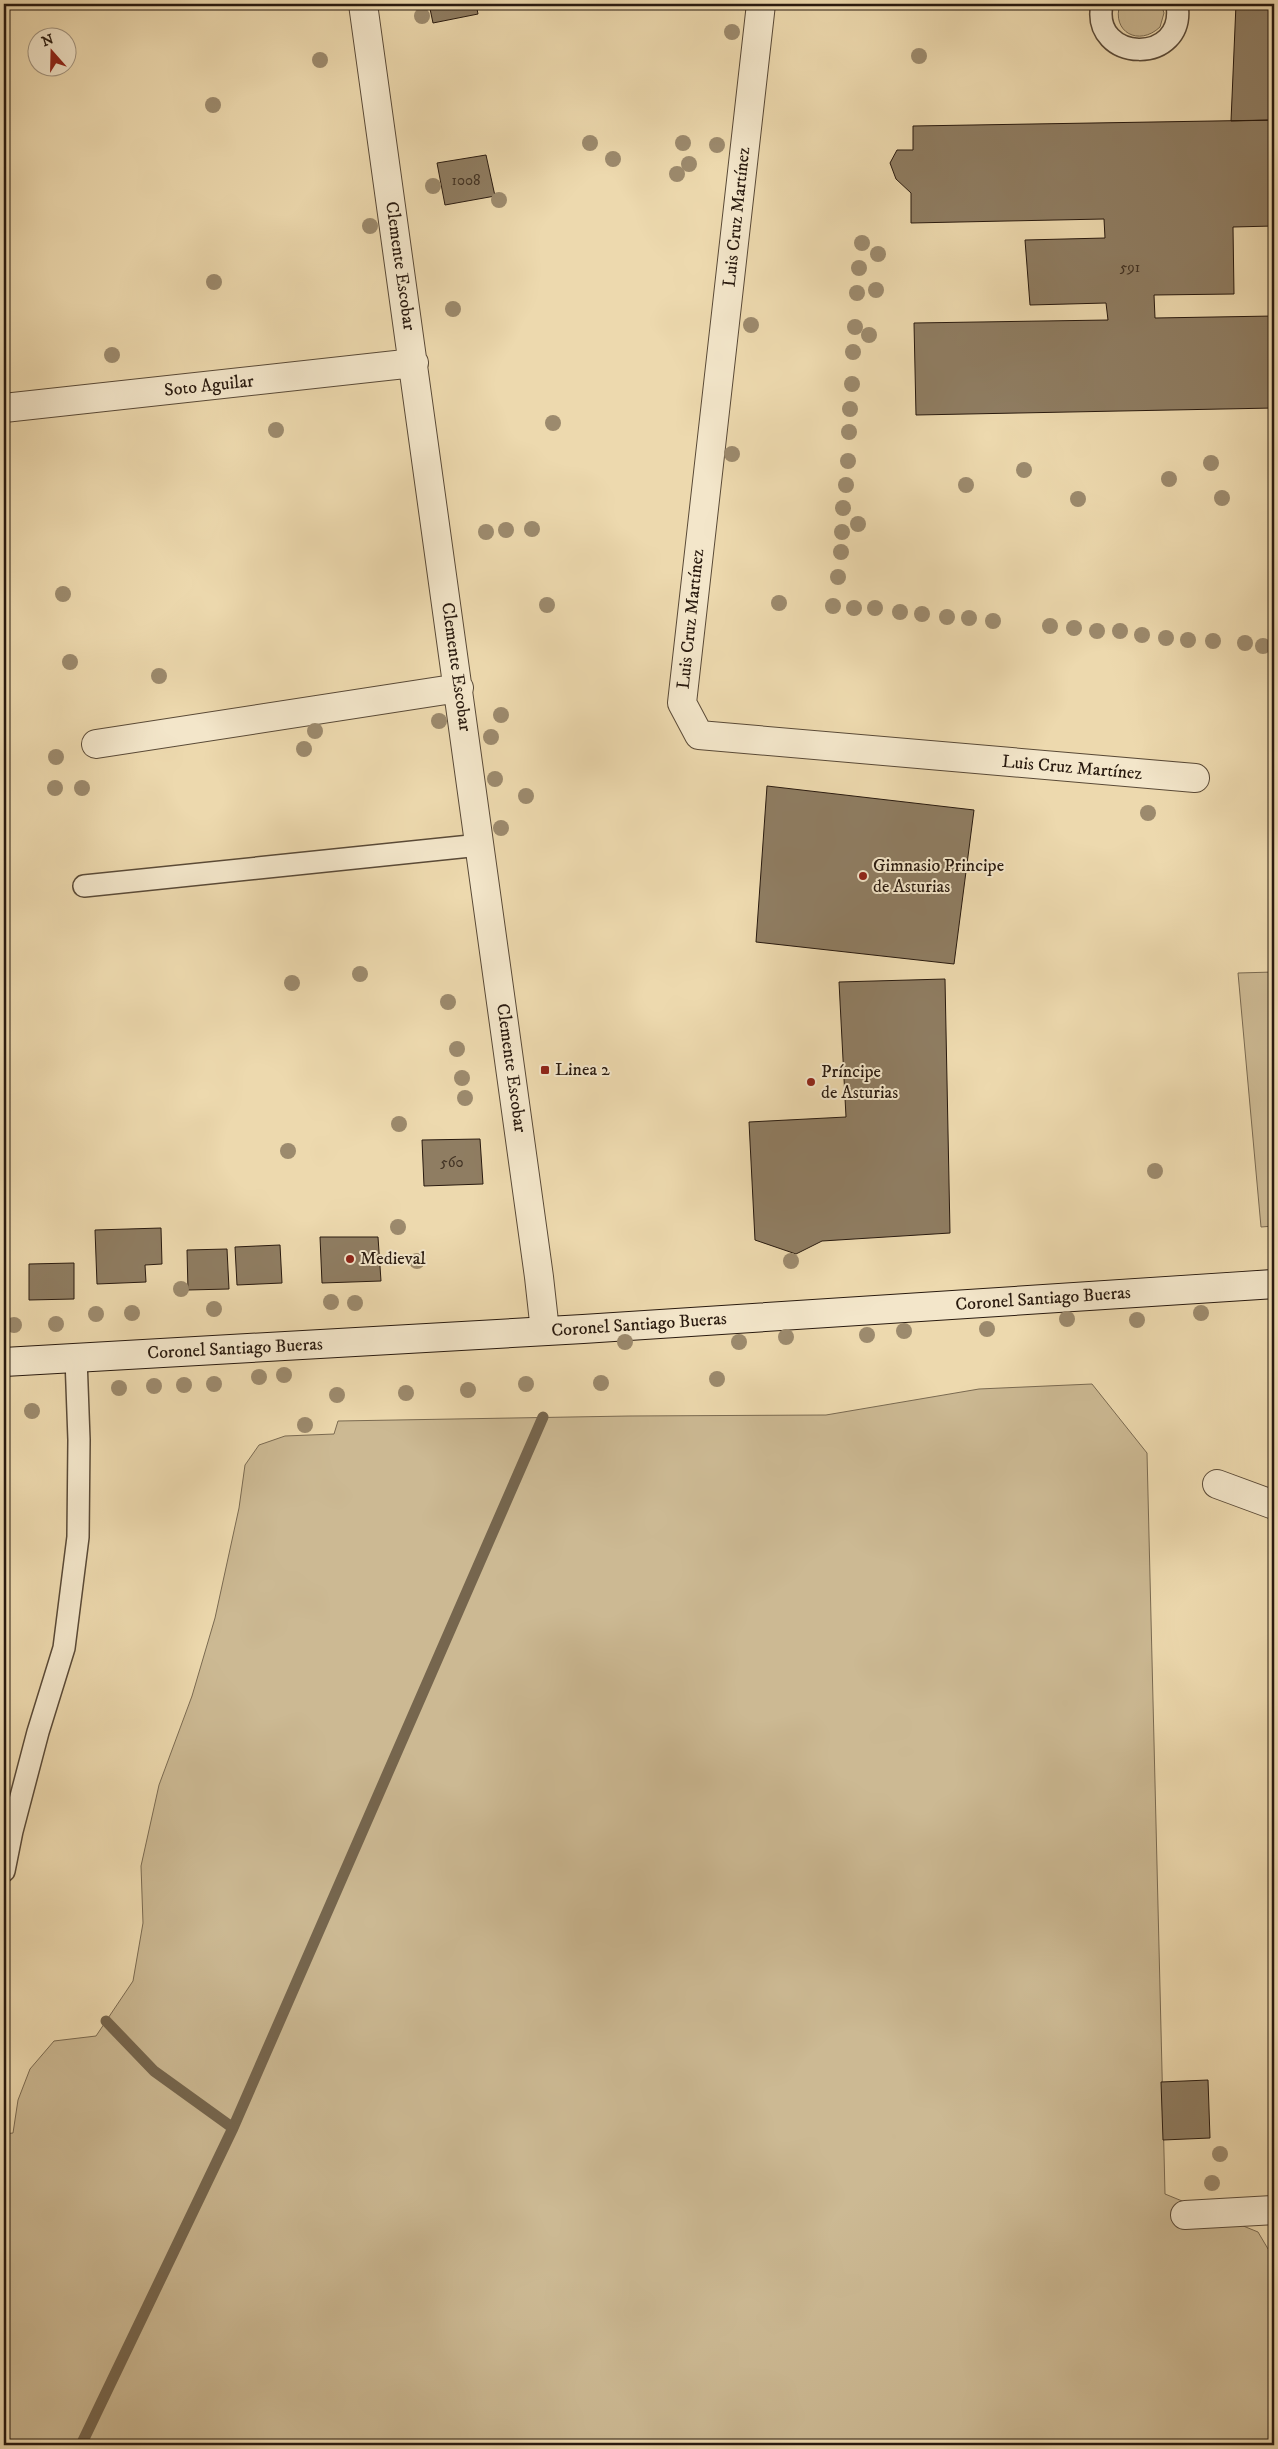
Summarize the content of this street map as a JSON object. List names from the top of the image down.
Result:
{
  "streets": {
    "street": [
      "Luis Cruz Martínez",
      "Clemente Escobar",
      "Soto Aguilar",
      "Coronel Santiago Bueras"
    ]
  },
  "crossings": [
    ["Clemente Escobar", "Soto Aguilar"],
    ["Clemente Escobar", "Coronel Santiago Bueras"]
  ],
  "places": {
    "other": ["Gimnasio Principe de Asturias", "Príncipe de Asturias", "Medieval"],
    "transit": ["Linea 2"]
  },
  "house_numbers": ["1008", "591", "560"],
  "north": "top"
}
